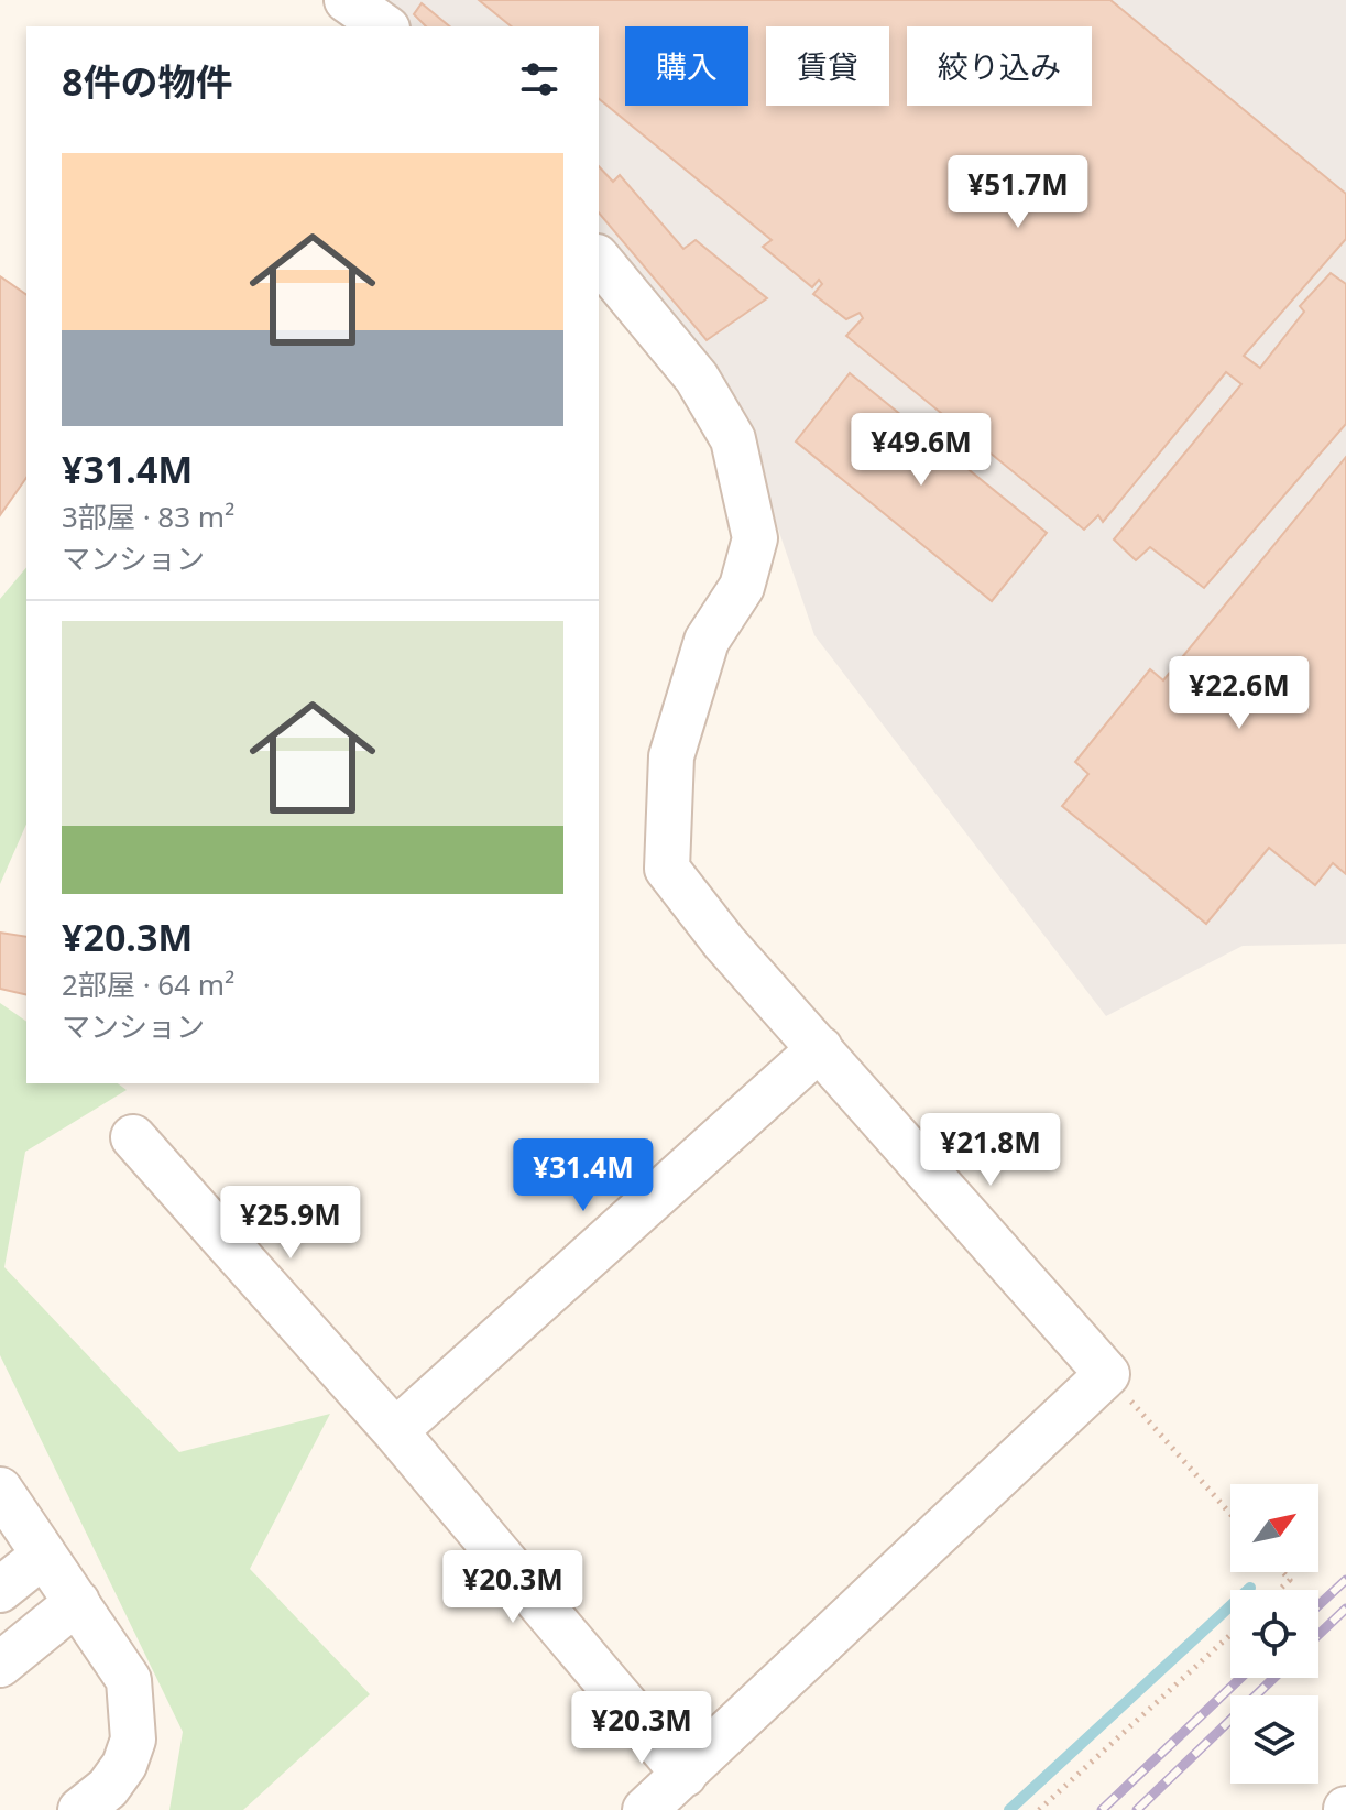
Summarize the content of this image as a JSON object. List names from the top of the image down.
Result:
{
  "north": "top right",
  "page": {
    "chip": ["購入", "賃貸", "絞り込み"],
    "heading": "8件の物件",
    "list": [
      {
        "name": "¥31.4M",
        "note": "3部屋 · 83 m² · マンション"
      },
      {
        "name": "¥20.3M",
        "note": "2部屋 · 64 m² · マンション"
      }
    ],
    "price": [
      "¥51.7M",
      "¥49.6M",
      "¥22.6M",
      "¥21.8M",
      "¥31.4M",
      "¥25.9M",
      "¥20.3M",
      "¥20.3M"
    ]
  }
}
